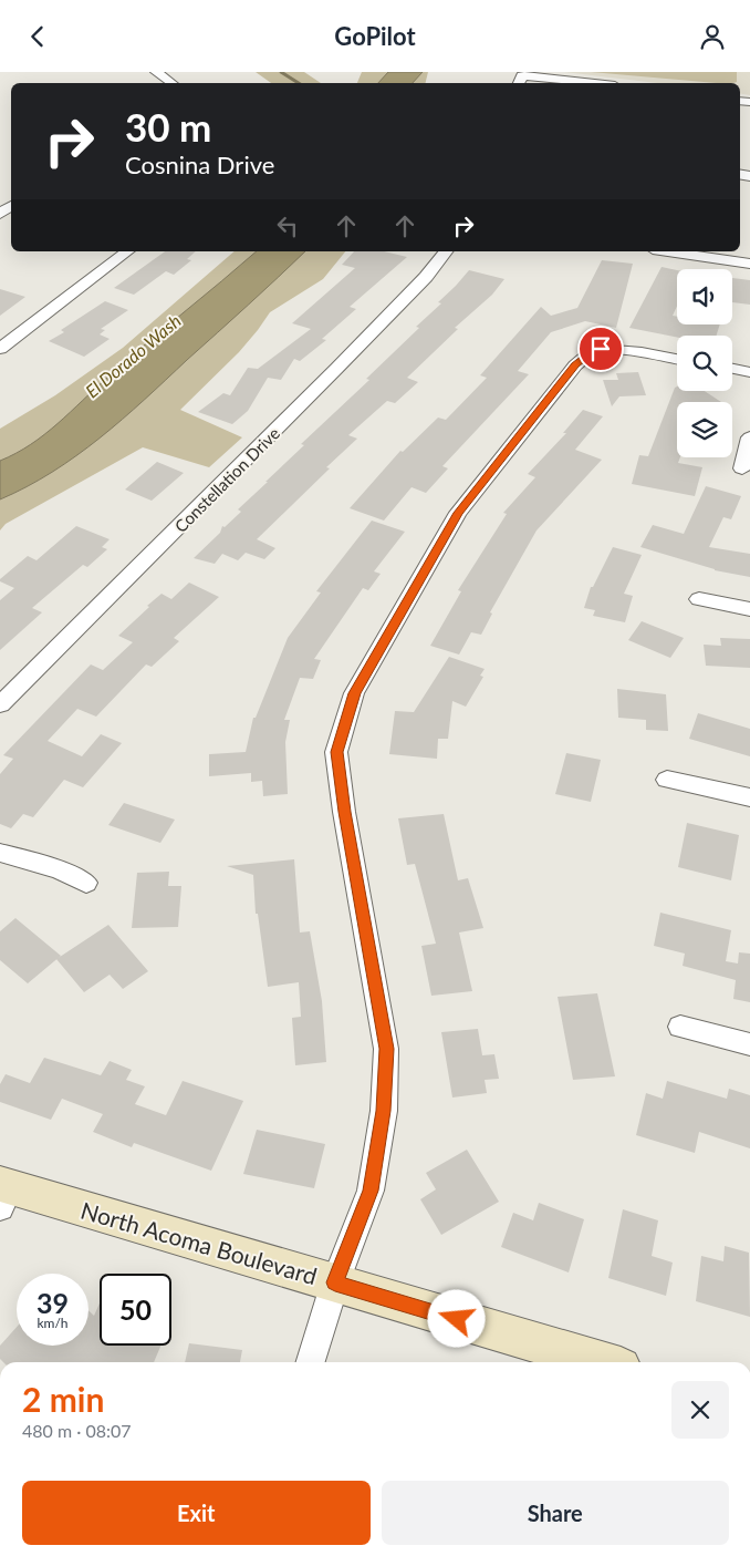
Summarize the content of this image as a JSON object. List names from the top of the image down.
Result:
{
  "streets": {
    "main road": ["North Acoma Boulevard"],
    "street": ["Constellation Drive"]
  },
  "water": ["El Dorado Wash"],
  "page": {
    "header": "GoPilot",
    "turn": ["30 m", "Cosnina Drive"],
    "speed": "39 km/h",
    "limit": "50",
    "heading": ["2 min", "480 m · 08:07"],
    "buttons": ["Exit", "Share"]
  }
}
